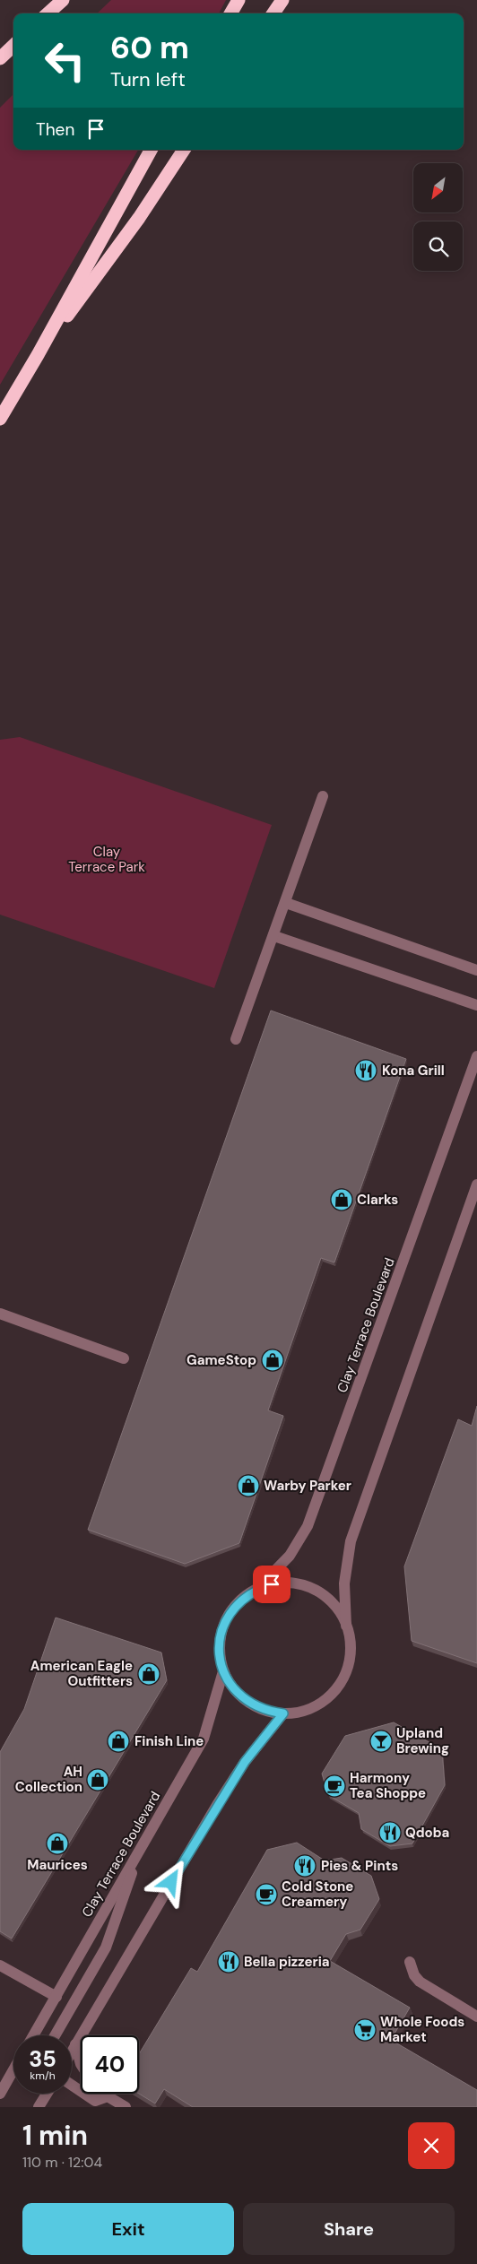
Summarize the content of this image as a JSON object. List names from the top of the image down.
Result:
{
  "streets": {
    "street": ["Clay Terrace Boulevard"]
  },
  "parks": ["Clay Terrace Park"],
  "places": {
    "restaurant": [
      "Kona Grill",
      "Qdoba",
      "Pies & Pints",
      "Bella pizzeria"
    ],
    "shop": [
      "Clarks",
      "GameStop",
      "Warby Parker",
      "American Eagle Outfitters",
      "Finish Line",
      "AH Collection",
      "Maurices"
    ],
    "bar": ["Upland Brewing"],
    "cafe": ["Harmony Tea Shoppe", "Cold Stone Creamery"],
    "supermarket": ["Whole Foods Market"]
  },
  "north": "bottom left",
  "page": {
    "turn": ["60 m", "Turn left"],
    "then": "Then",
    "speed": "35 km/h",
    "limit": "40",
    "heading": ["1 min", "110 m · 12:04"],
    "buttons": ["Exit", "Share"]
  }
}
